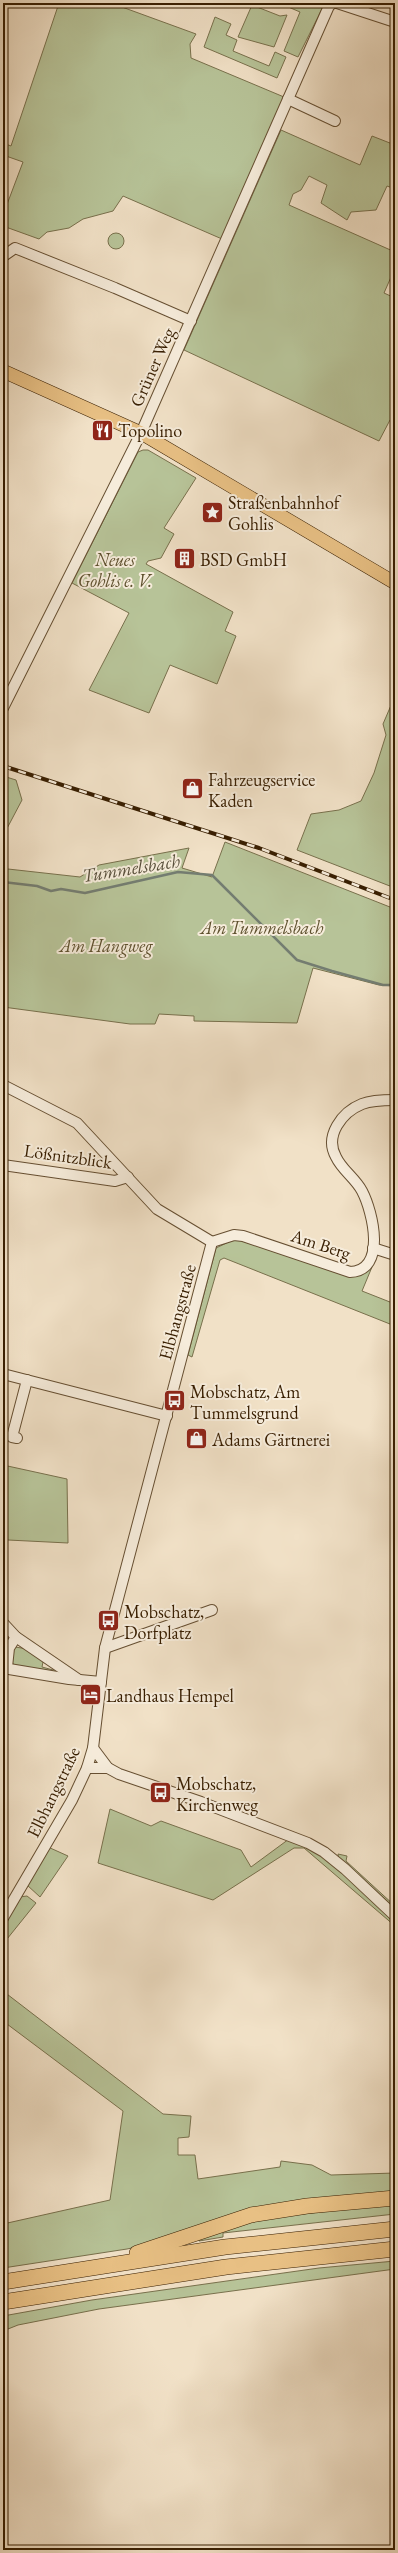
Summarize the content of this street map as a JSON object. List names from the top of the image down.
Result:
{
  "streets": {
    "street": [
      "Grüner Weg",
      "Lößnitzblick",
      "Am Berg",
      "Elbhangstraße"
    ]
  },
  "crossings": [
    ["Am Berg", "Elbhangstraße"]
  ],
  "water": ["Tummelsbach"],
  "parks": ["Neues Gohlis e. V.", "Am Tummelsbach", "Am Hangweg"],
  "places": {
    "restaurant": ["Topolino"],
    "place": ["Straßenbahnhof Gohlis"],
    "building": ["BSD GmbH"],
    "shop": ["Fahrzeugservice Kaden", "Adams Gärtnerei"],
    "bus stop": ["Mobschatz, Am Tummelsgrund", "Mobschatz, Dorfplatz", "Mobschatz, Kirchenweg"],
    "hotel": ["Landhaus Hempel"]
  }
}
